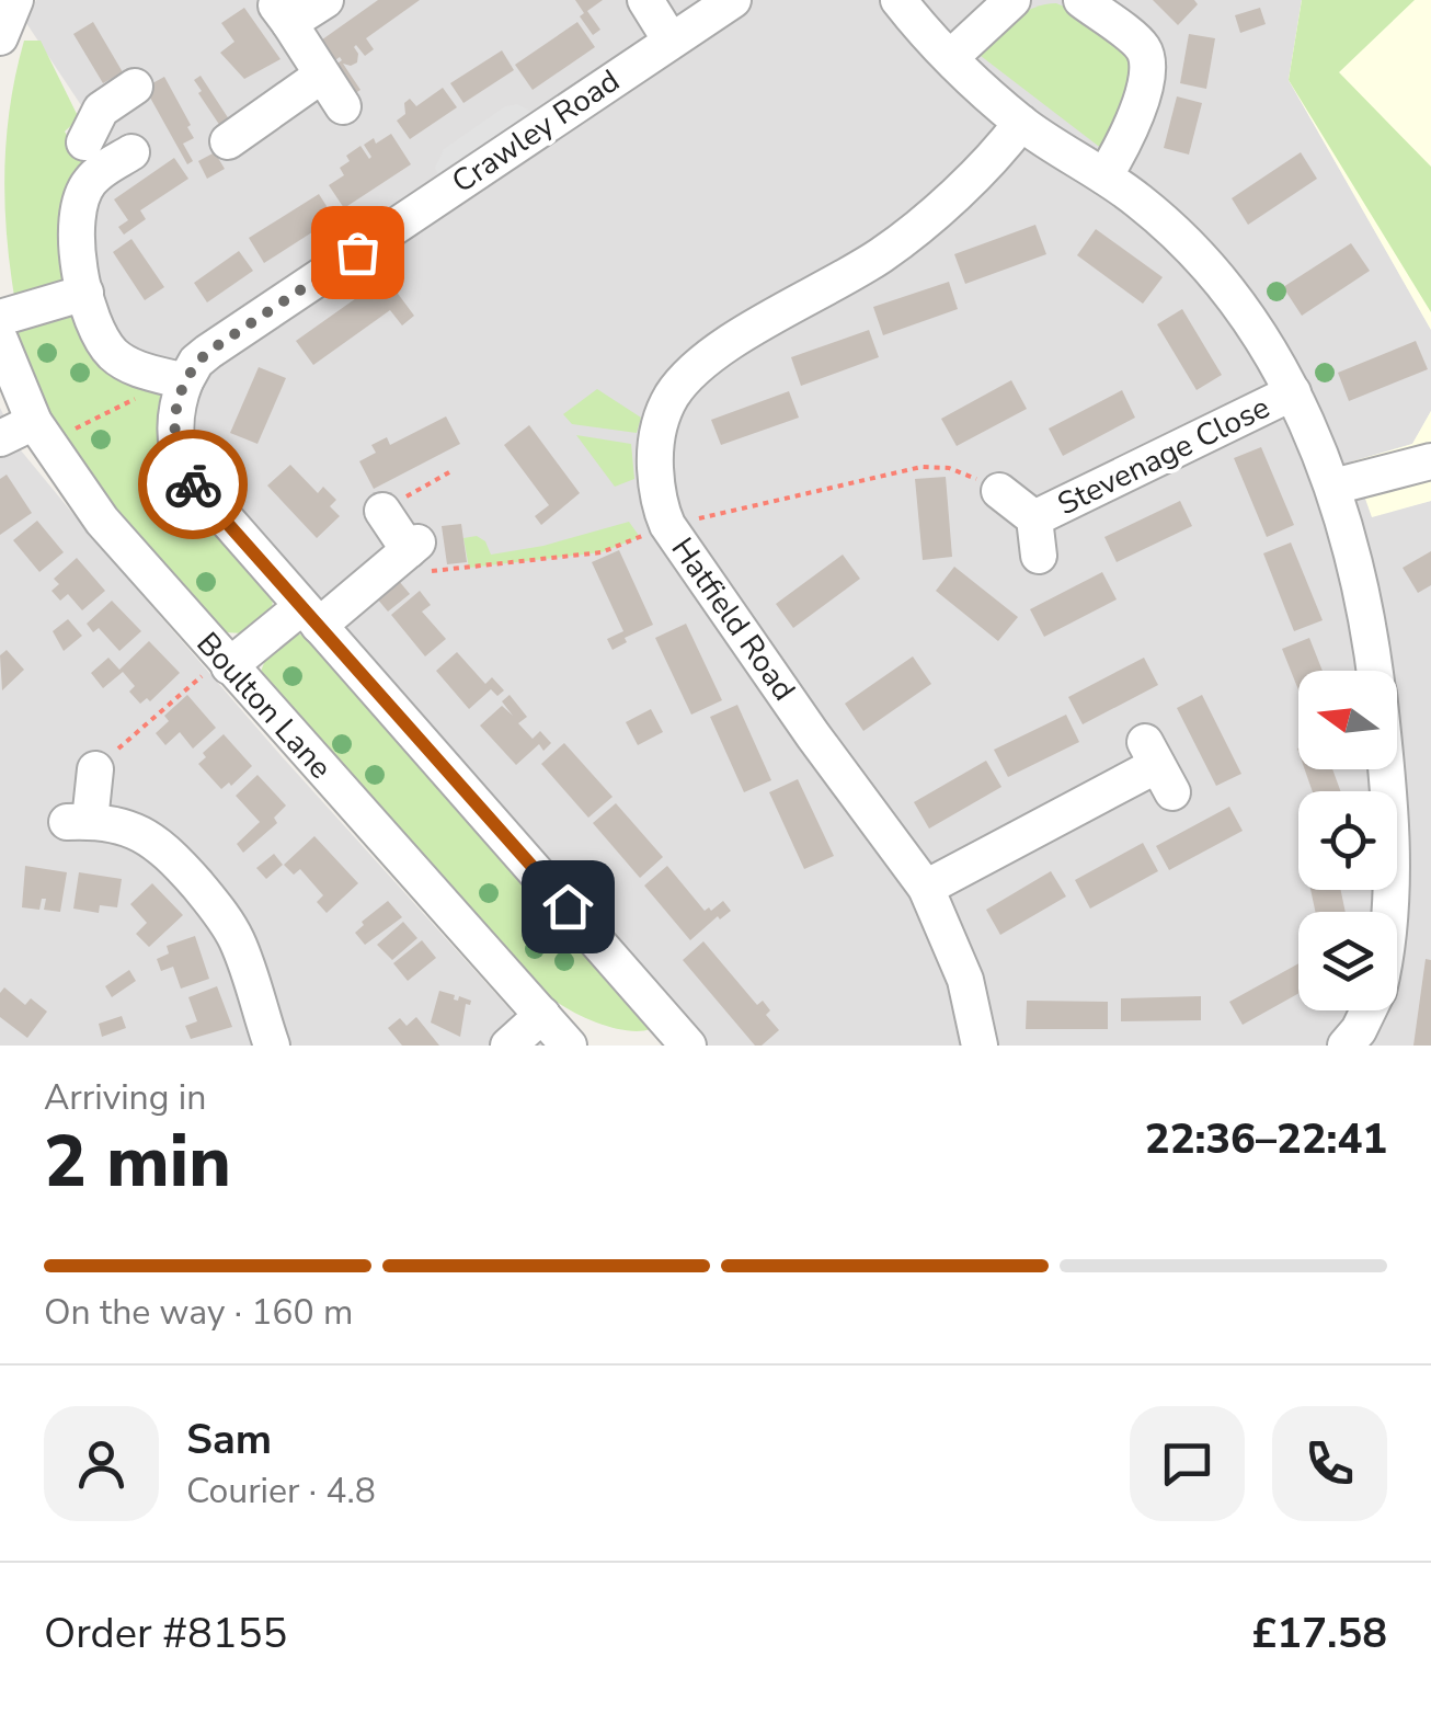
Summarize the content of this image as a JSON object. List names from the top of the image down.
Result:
{
  "streets": {
    "street": [
      "Crawley Road",
      "Stevenage Close",
      "Hatfield Road",
      "Boulton Lane"
    ]
  },
  "north": "left",
  "page": {
    "heading": ["2 min", "Arriving in", "22:36–22:41"],
    "panel": [
      "Sam",
      "Courier · 4.8",
      "Order #8155",
      "£17.58"
    ],
    "bar": "On the way · 160 m"
  }
}
